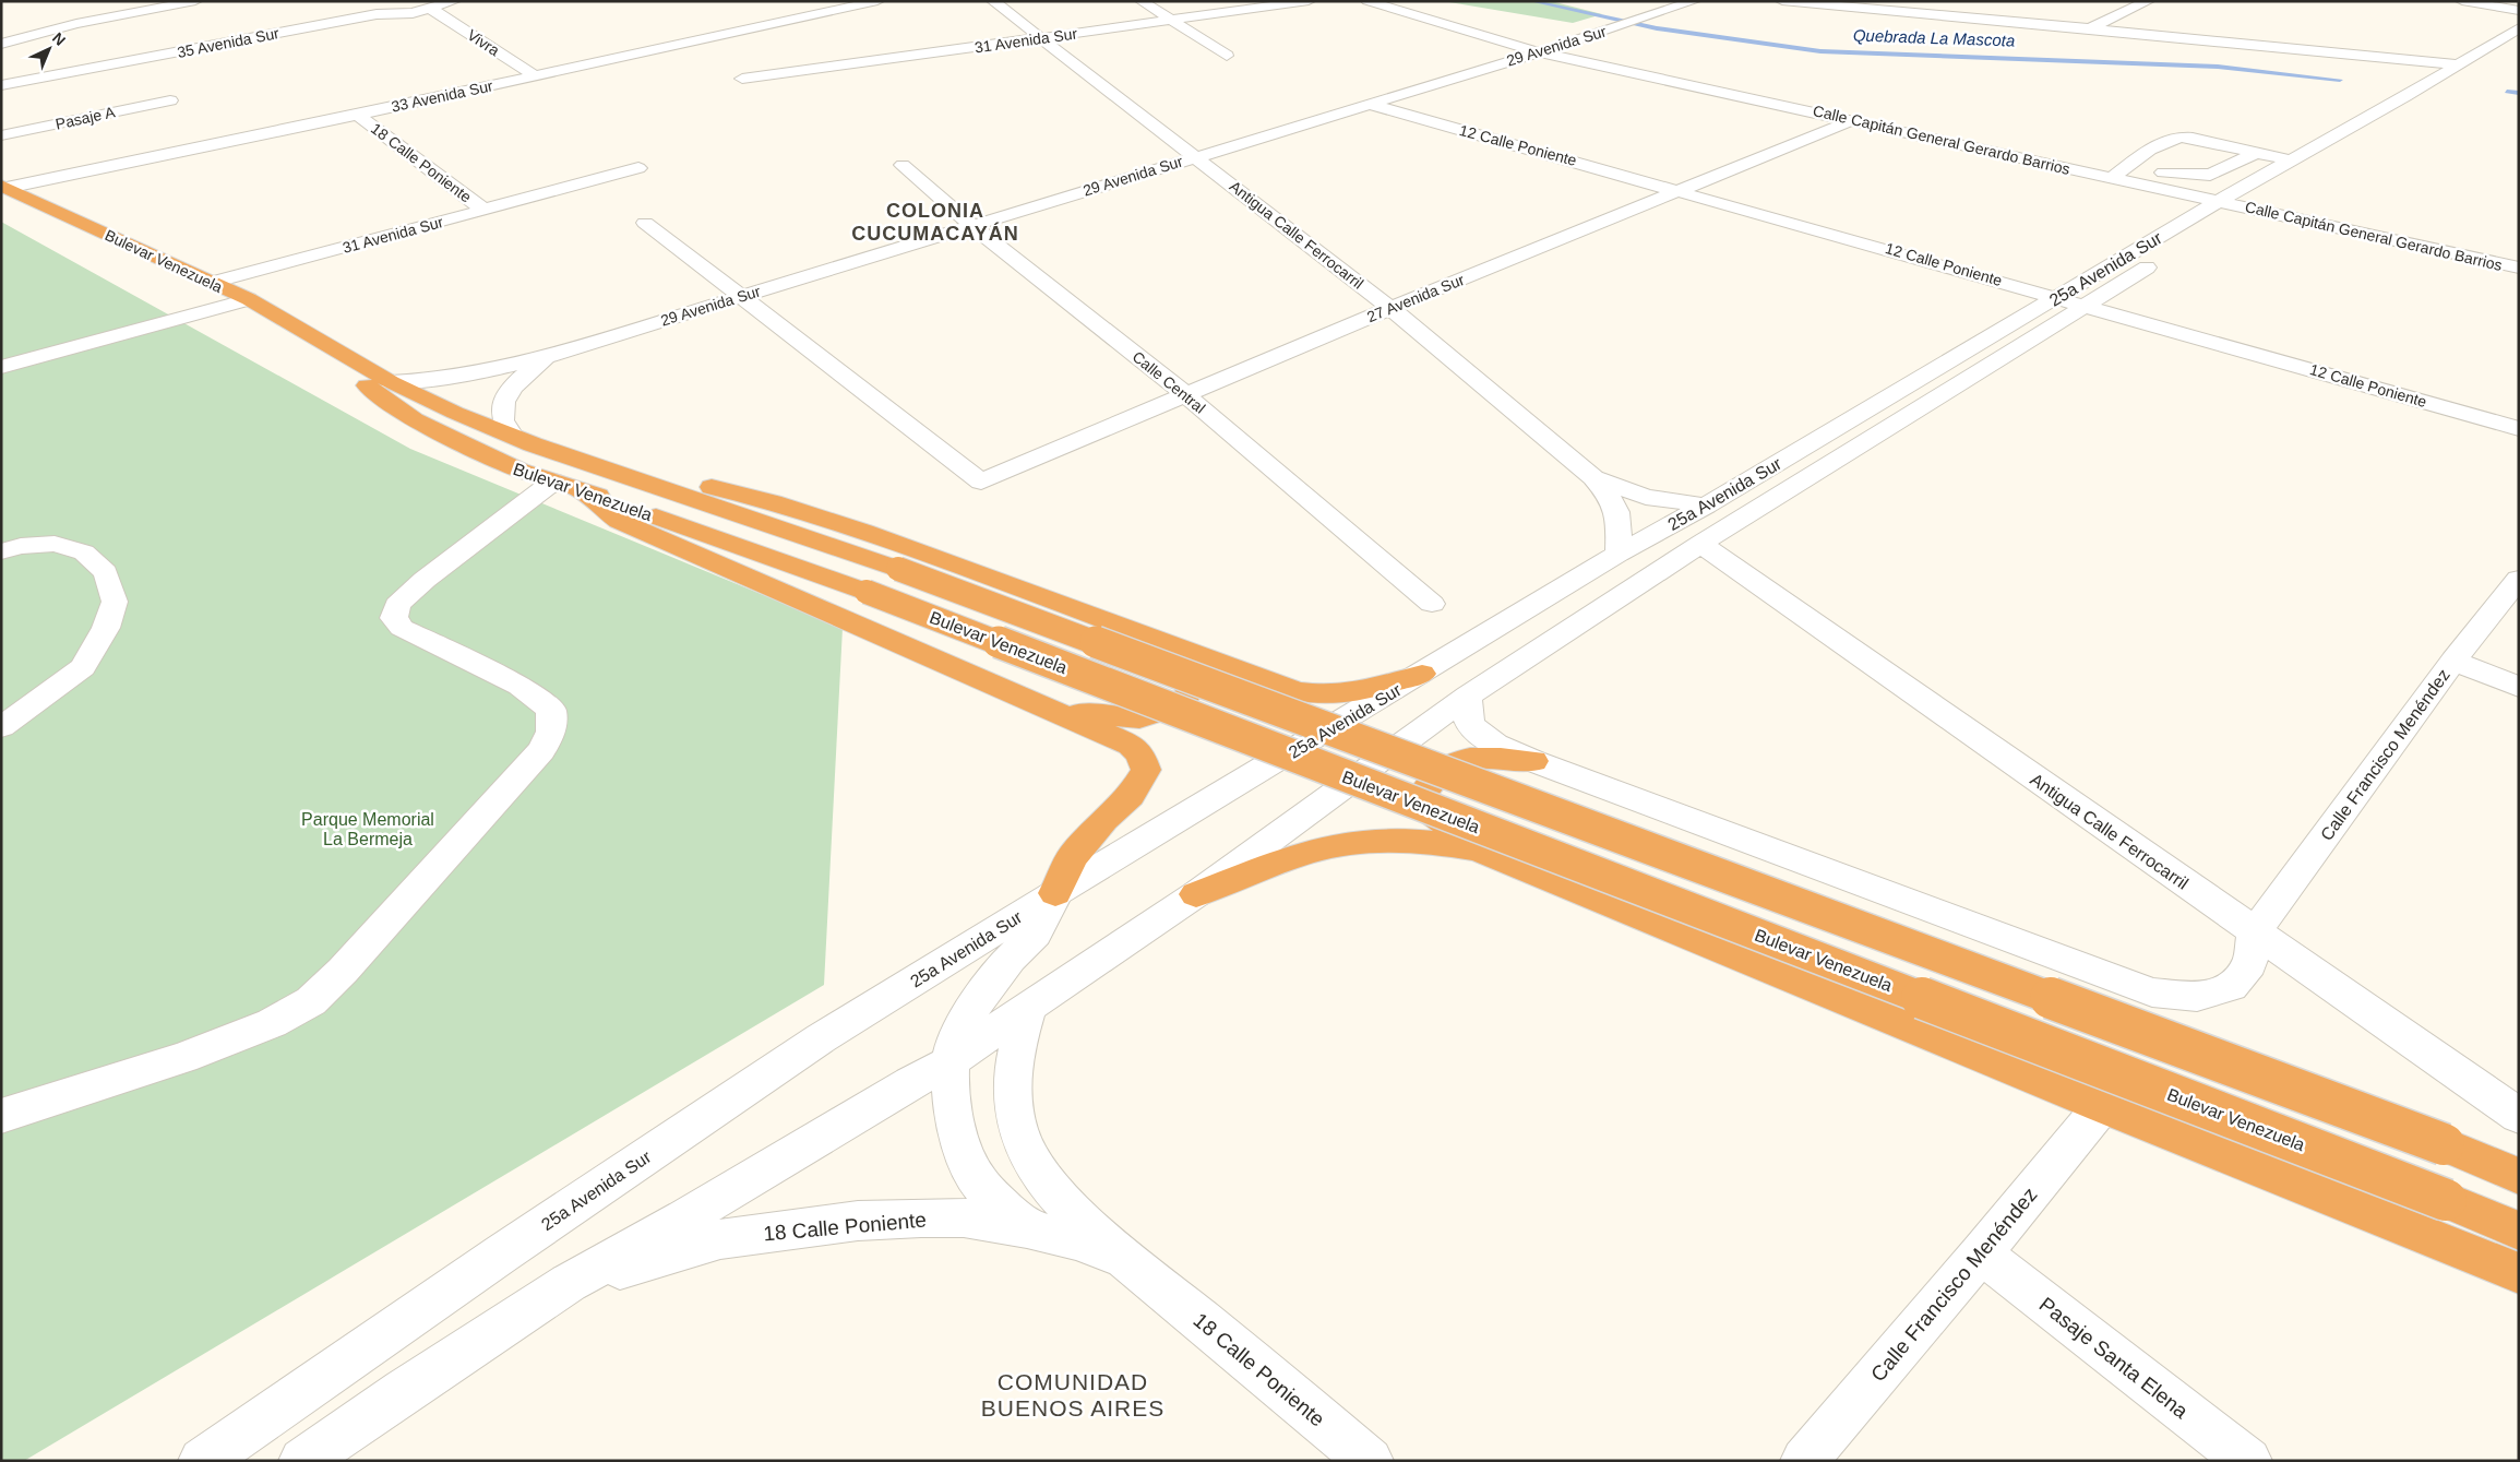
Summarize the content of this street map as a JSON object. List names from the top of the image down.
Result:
{
  "streets": {
    "highway": ["Bulevar Venezuela"],
    "street": [
      "31 Avenida Sur",
      "35 Avenida Sur",
      "Vivra",
      "29 Avenida Sur",
      "33 Avenida Sur",
      "Pasaje A",
      "Calle Capitán General Gerardo Barrios",
      "12 Calle Poniente",
      "18 Calle Poniente",
      "Antigua Calle Ferrocarril",
      "25a Avenida Sur",
      "27 Avenida Sur",
      "Calle Central",
      "Calle Francisco Menéndez",
      "Pasaje Santa Elena"
    ]
  },
  "crossings": [
    ["31 Avenida Sur", "18 Calle Poniente"],
    ["31 Avenida Sur", "Antigua Calle Ferrocarril"],
    ["31 Avenida Sur", "Bulevar Venezuela"],
    ["35 Avenida Sur", "Vivra"],
    ["Vivra", "33 Avenida Sur"],
    ["29 Avenida Sur", "Calle Capitán General Gerardo Barrios"],
    ["29 Avenida Sur", "12 Calle Poniente"],
    ["29 Avenida Sur", "Antigua Calle Ferrocarril"],
    ["29 Avenida Sur", "Bulevar Venezuela"],
    ["29 Avenida Sur", "27 Avenida Sur"],
    ["29 Avenida Sur", "Calle Central"],
    ["33 Avenida Sur", "18 Calle Poniente"],
    ["33 Avenida Sur", "Bulevar Venezuela"],
    ["Calle Capitán General Gerardo Barrios", "25a Avenida Sur"],
    ["Calle Capitán General Gerardo Barrios", "27 Avenida Sur"],
    ["12 Calle Poniente", "25a Avenida Sur"],
    ["12 Calle Poniente", "27 Avenida Sur"],
    ["18 Calle Poniente", "25a Avenida Sur"],
    ["Antigua Calle Ferrocarril", "25a Avenida Sur"],
    ["Antigua Calle Ferrocarril", "27 Avenida Sur"],
    ["Antigua Calle Ferrocarril", "Calle Francisco Menéndez"],
    ["27 Avenida Sur", "Calle Central"],
    ["Calle Francisco Menéndez", "Pasaje Santa Elena"]
  ],
  "districts": ["COLONIA CUCUMACAYÁN", "COMUNIDAD BUENOS AIRES"],
  "water": ["Quebrada La Mascota"],
  "parks": ["Parque Memorial La Bermeja"],
  "north": "top right"
}
